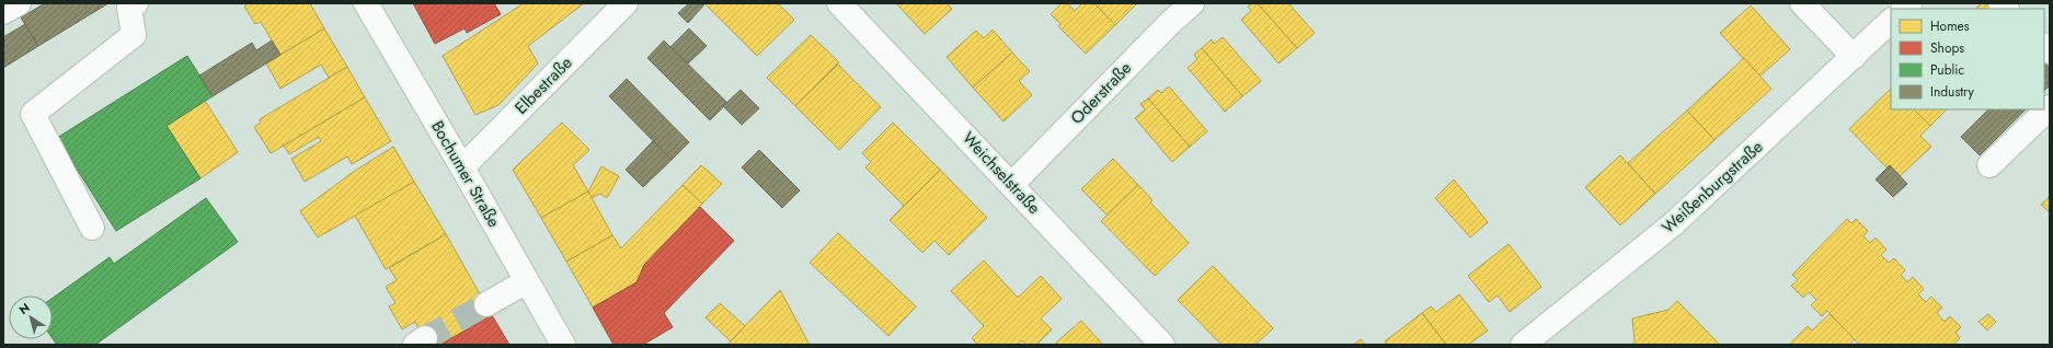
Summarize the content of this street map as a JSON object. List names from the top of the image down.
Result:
{
  "streets": {
    "street": [
      "Elbestraße",
      "Oderstraße",
      "Weichselstraße",
      "Bochumer Straße",
      "Weißenburgstraße"
    ]
  },
  "crossings": [
    ["Elbestraße", "Bochumer Straße"],
    ["Oderstraße", "Weichselstraße"]
  ],
  "legend": [
    "Homes",
    "Shops",
    "Public",
    "Industry"
  ],
  "north": "top left"
}
